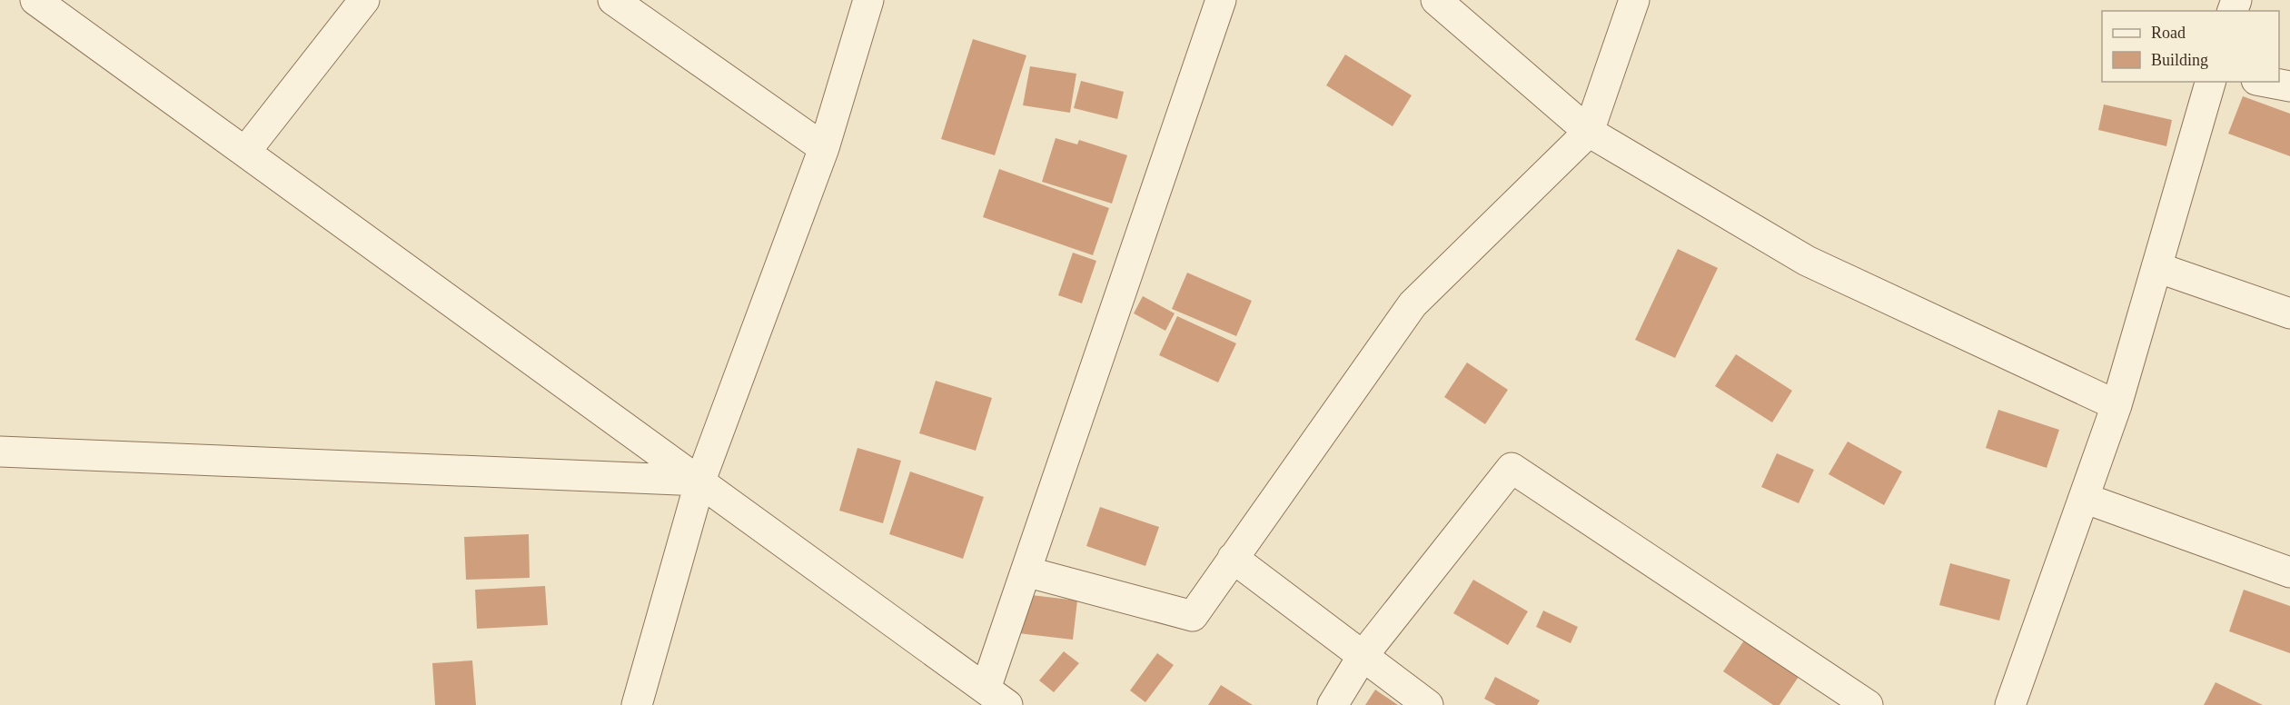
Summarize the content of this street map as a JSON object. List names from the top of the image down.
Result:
{
  "legend": ["Road", "Building"]
}
